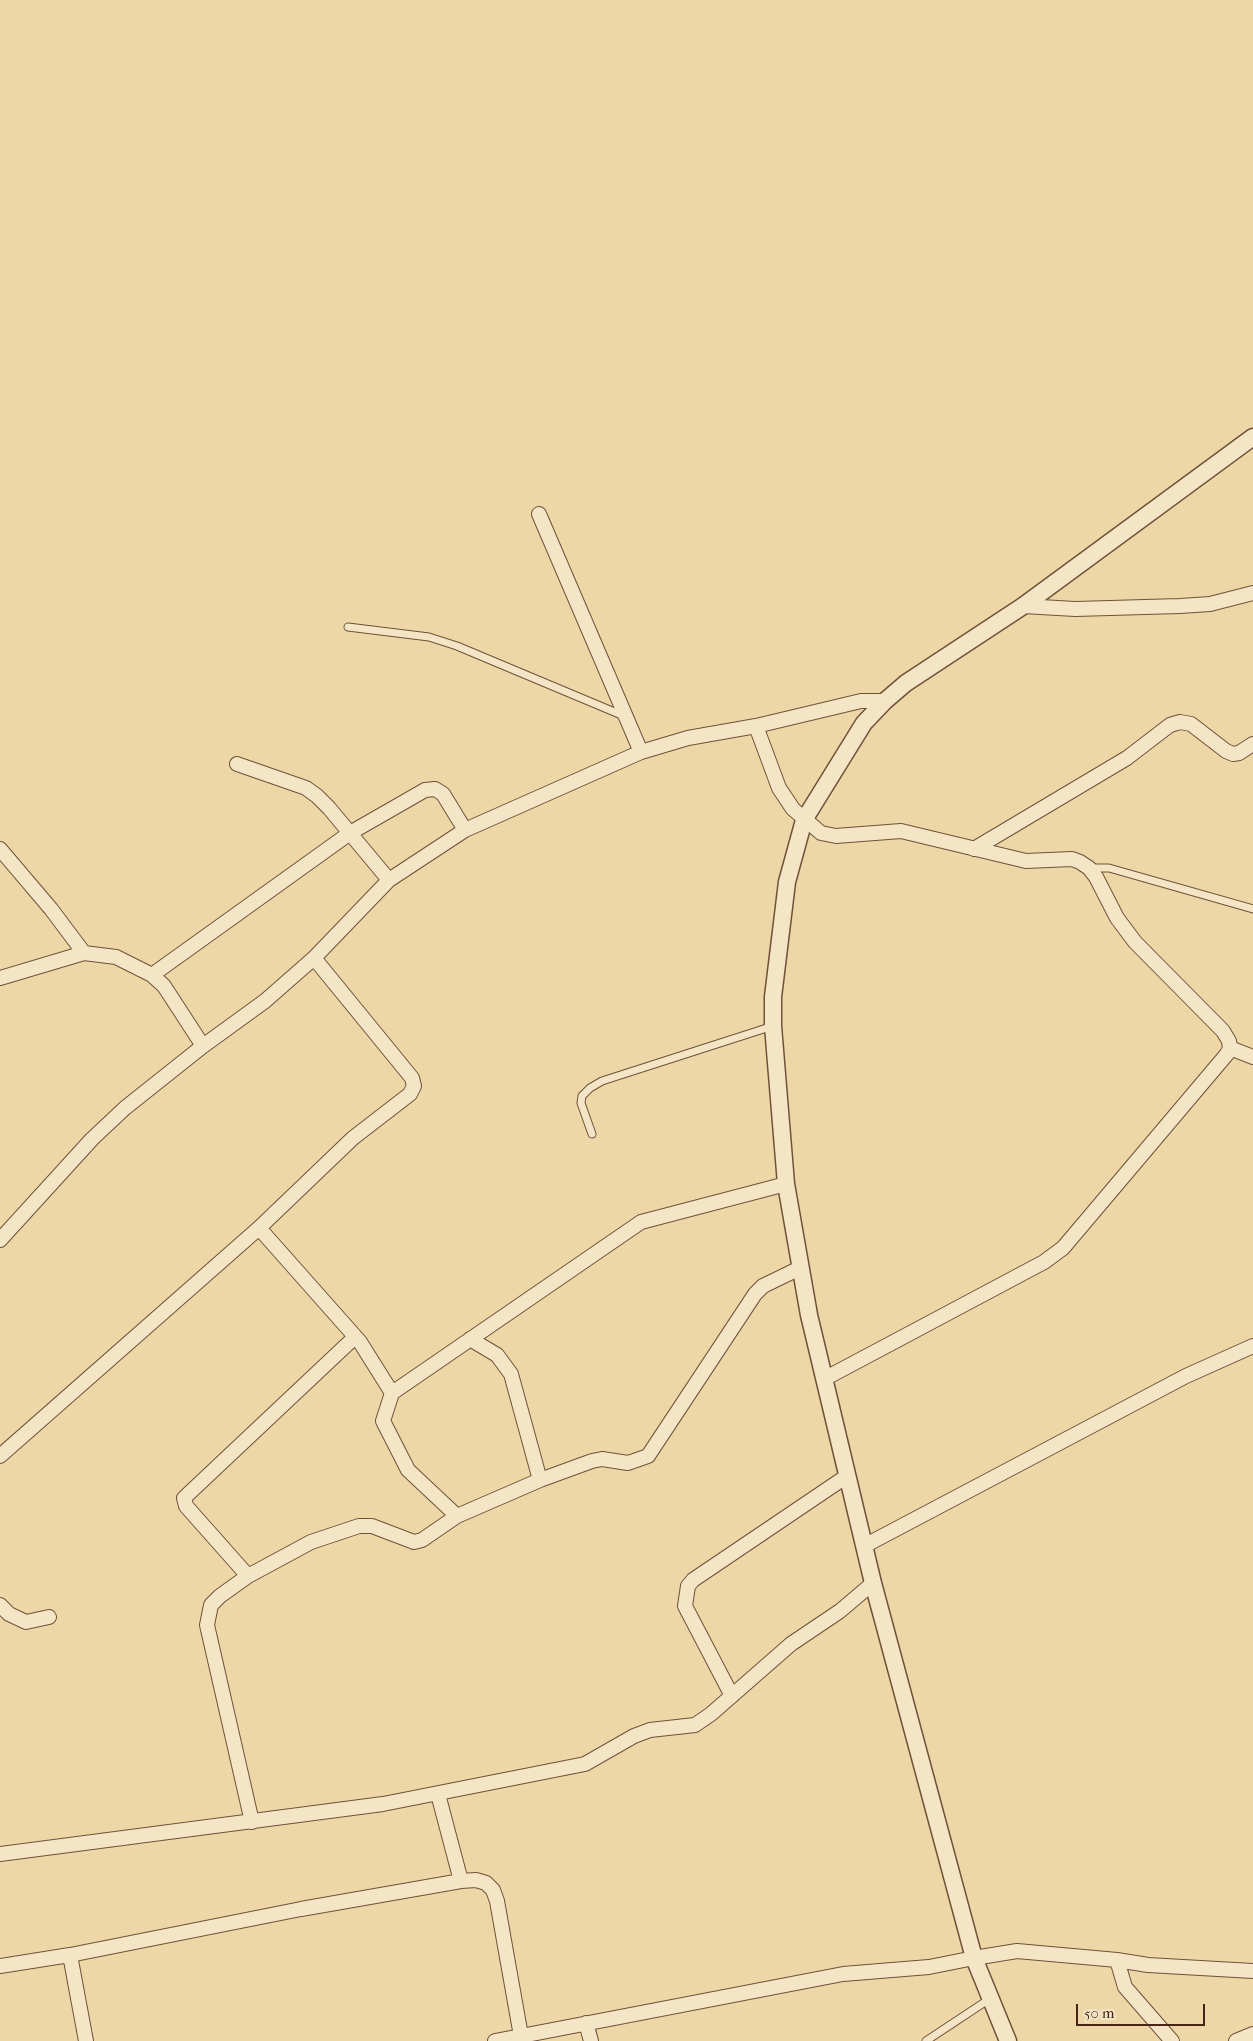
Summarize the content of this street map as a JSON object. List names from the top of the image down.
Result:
{
  "scale_bar": "50 m"
}
